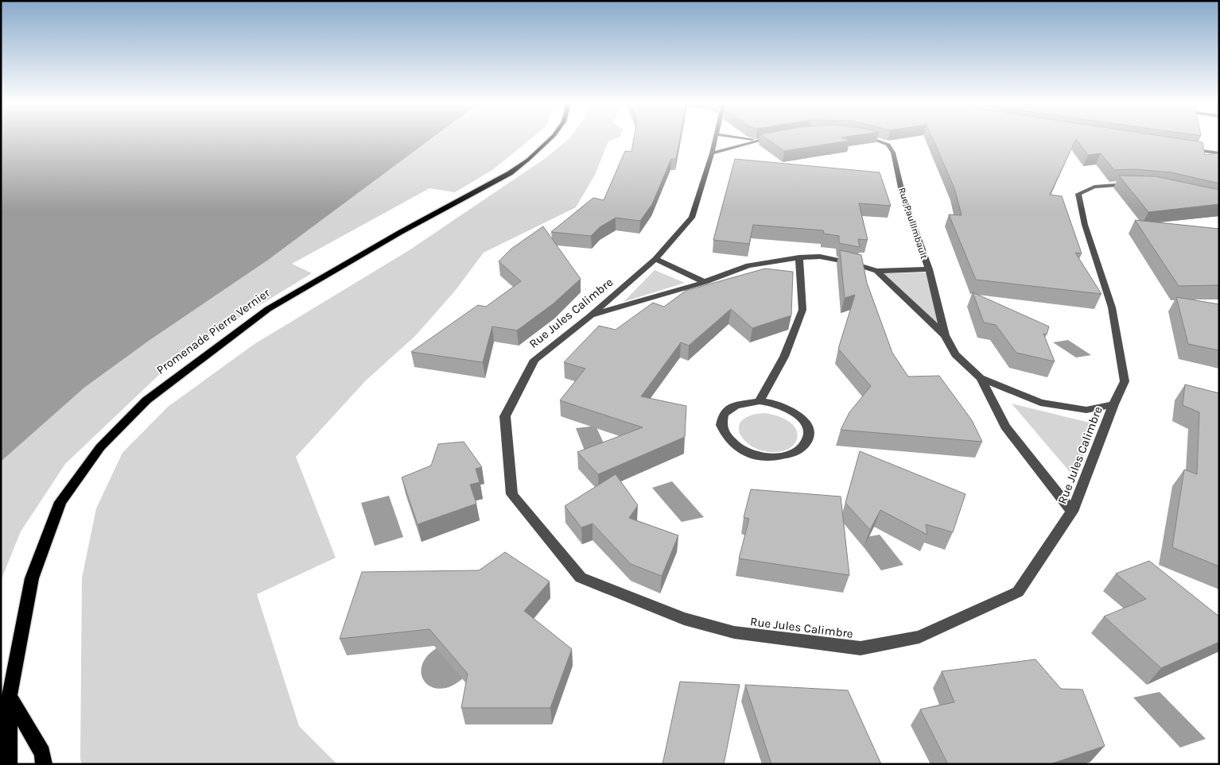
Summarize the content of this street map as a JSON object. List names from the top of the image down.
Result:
{
  "streets": {
    "main road": ["Promenade Pierre Vernier"],
    "street": ["Rue Paul Imbault", "Rue Jules Calimbre"]
  },
  "crossings": [
    ["Rue Paul Imbault", "Rue Jules Calimbre"]
  ]
}
